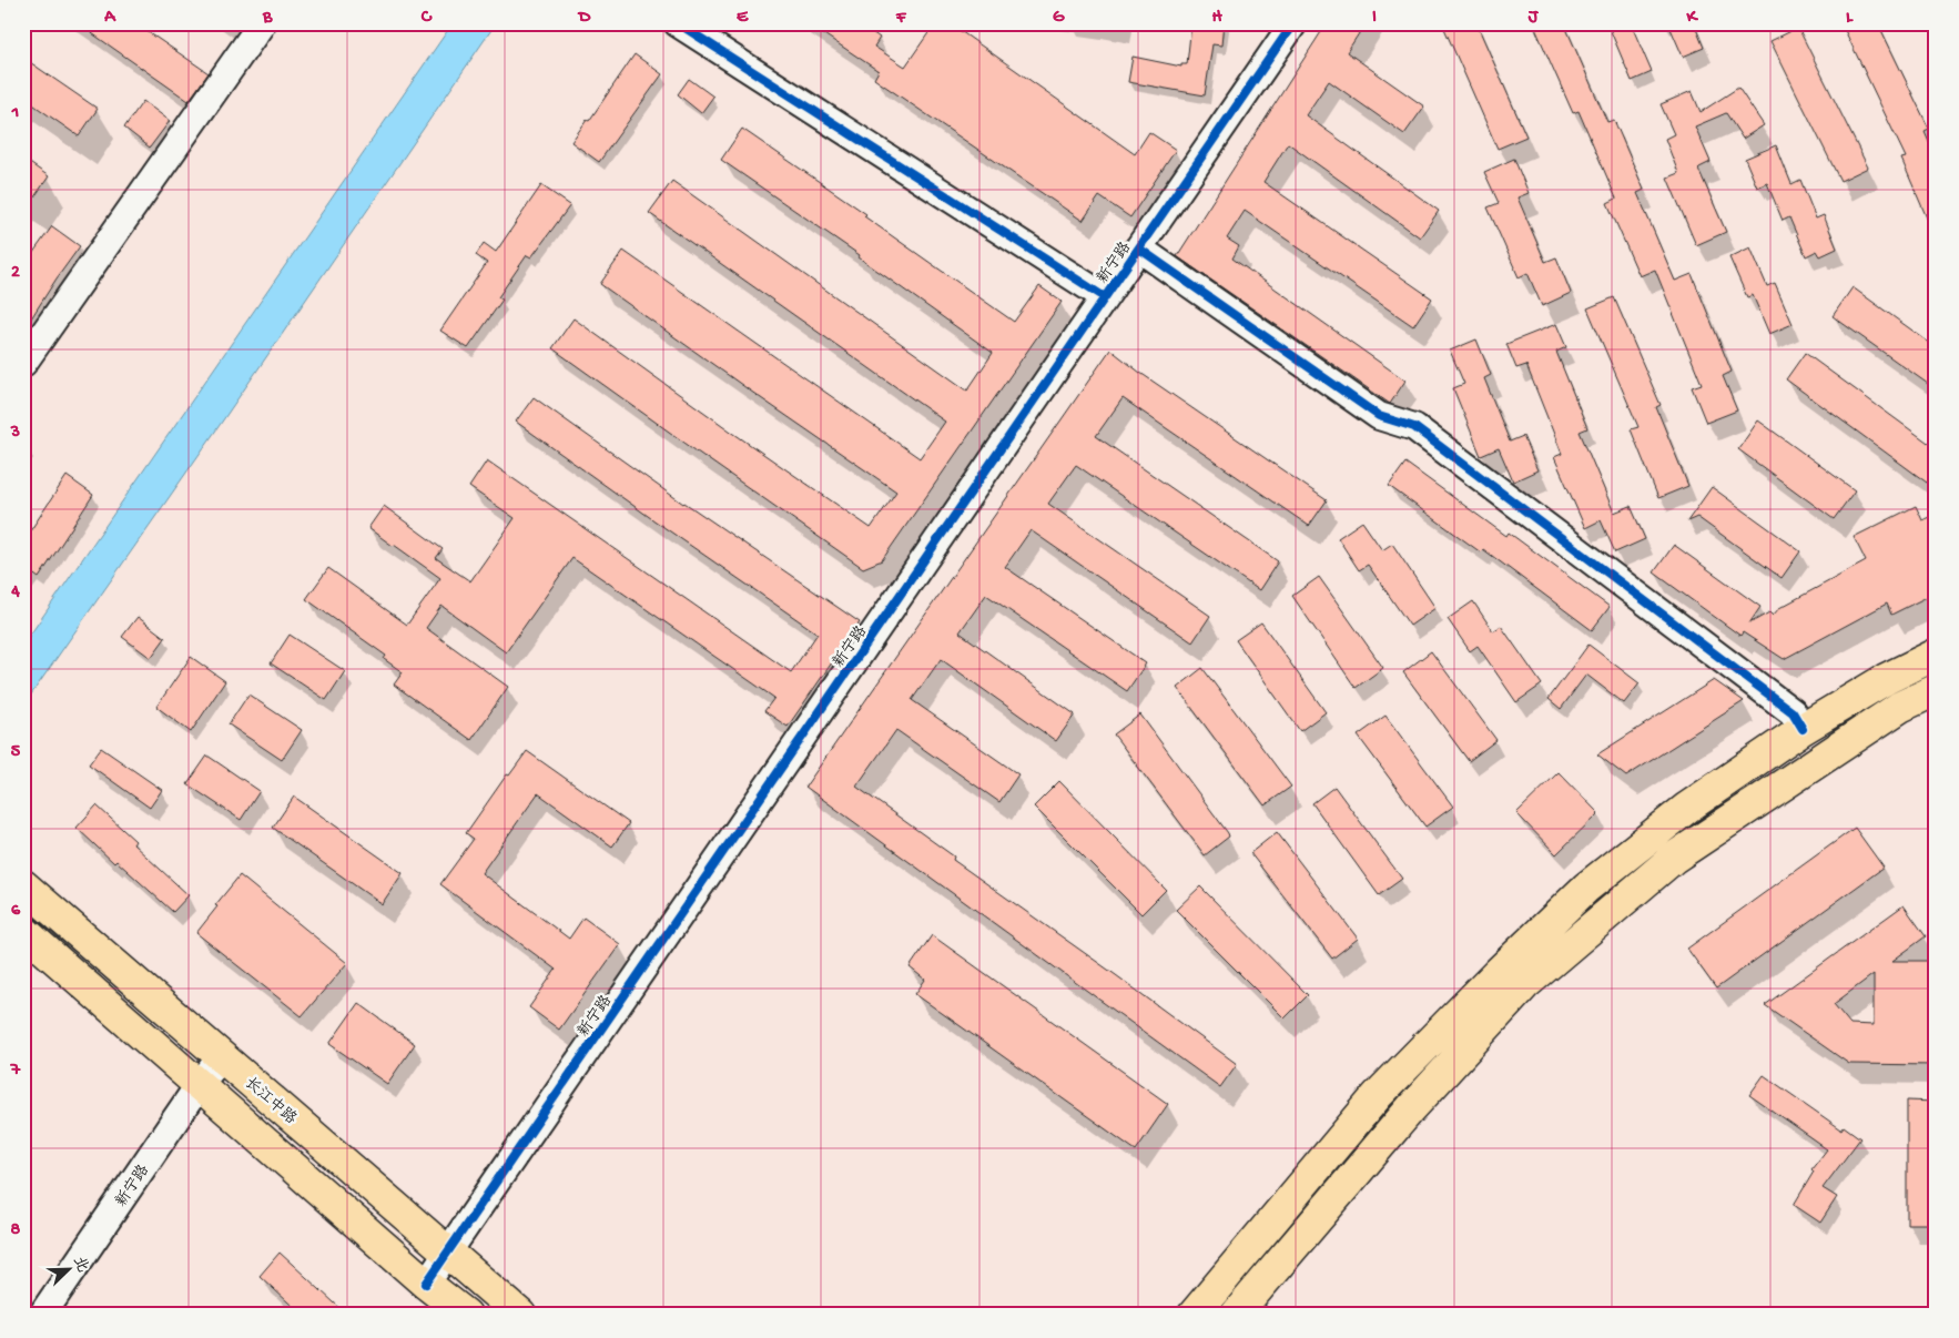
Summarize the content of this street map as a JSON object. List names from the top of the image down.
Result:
{
  "streets": {
    "main road": ["长江中路"],
    "street": ["新宁路"]
  },
  "crossings": [
    ["新宁路", "长江中路"]
  ],
  "north": "top right",
  "grid": {
    "columns": [
      "A",
      "B",
      "C",
      "D",
      "E",
      "F",
      "G",
      "H",
      "I",
      "J",
      "K",
      "L"
    ],
    "rows": [
      "1",
      "2",
      "3",
      "4",
      "5",
      "6",
      "7",
      "8"
    ]
  }
}
